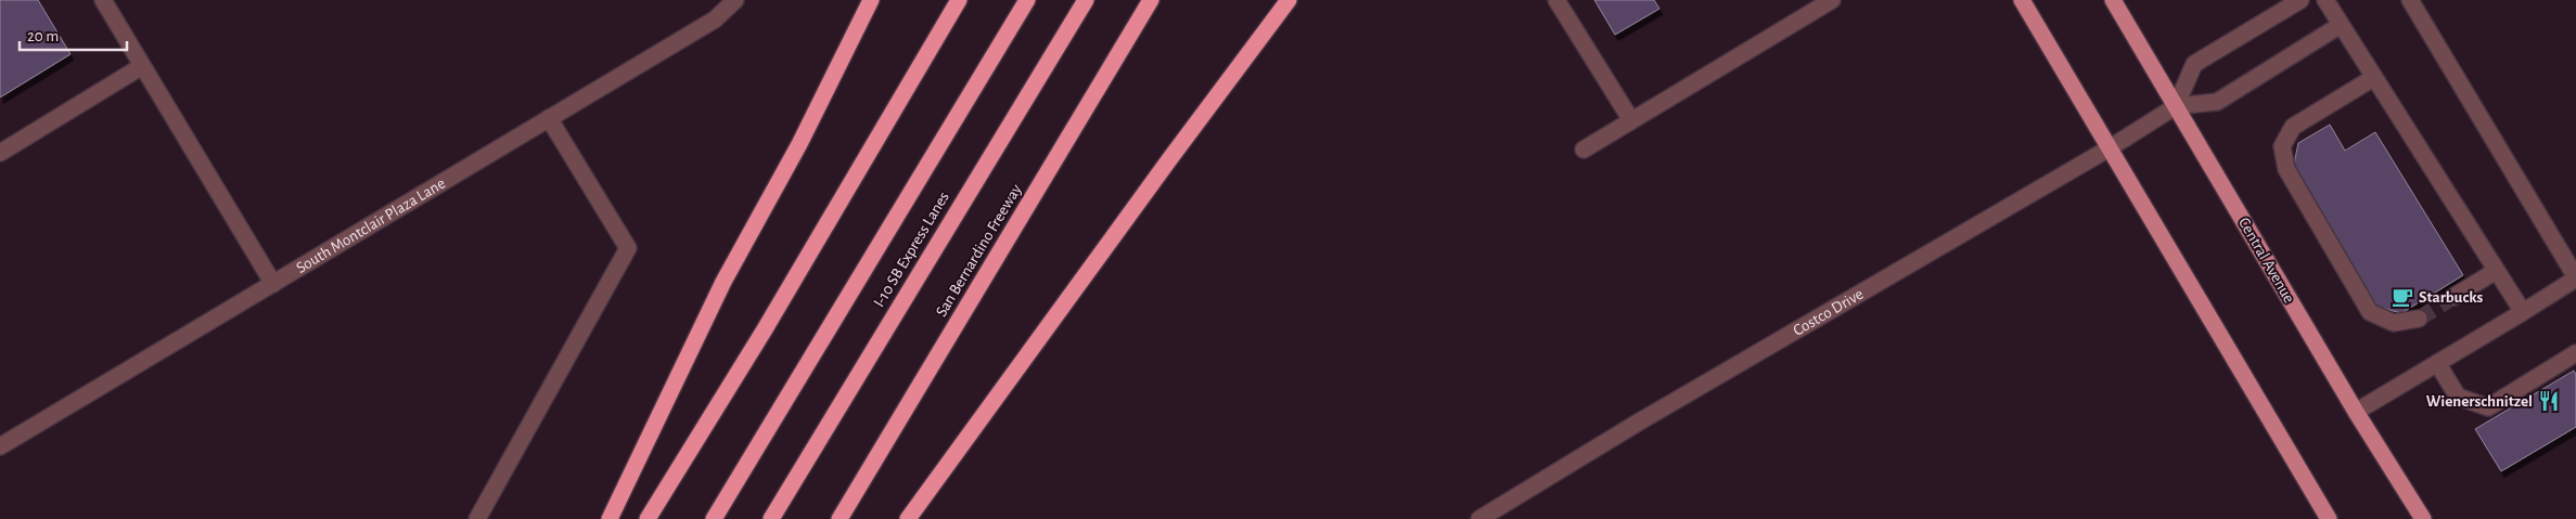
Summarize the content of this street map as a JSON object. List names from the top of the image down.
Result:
{
  "streets": {
    "highway": ["I-10 SB Express Lanes", "San Bernardino Freeway"],
    "main road": ["Central Avenue"],
    "street": ["South Montclair Plaza Lane", "Costco Drive"]
  },
  "crossings": [
    ["Central Avenue", "Costco Drive"]
  ],
  "places": {
    "cafe": ["Starbucks"],
    "restaurant": ["Wienerschnitzel"]
  },
  "scale_bar": "20 m"
}
